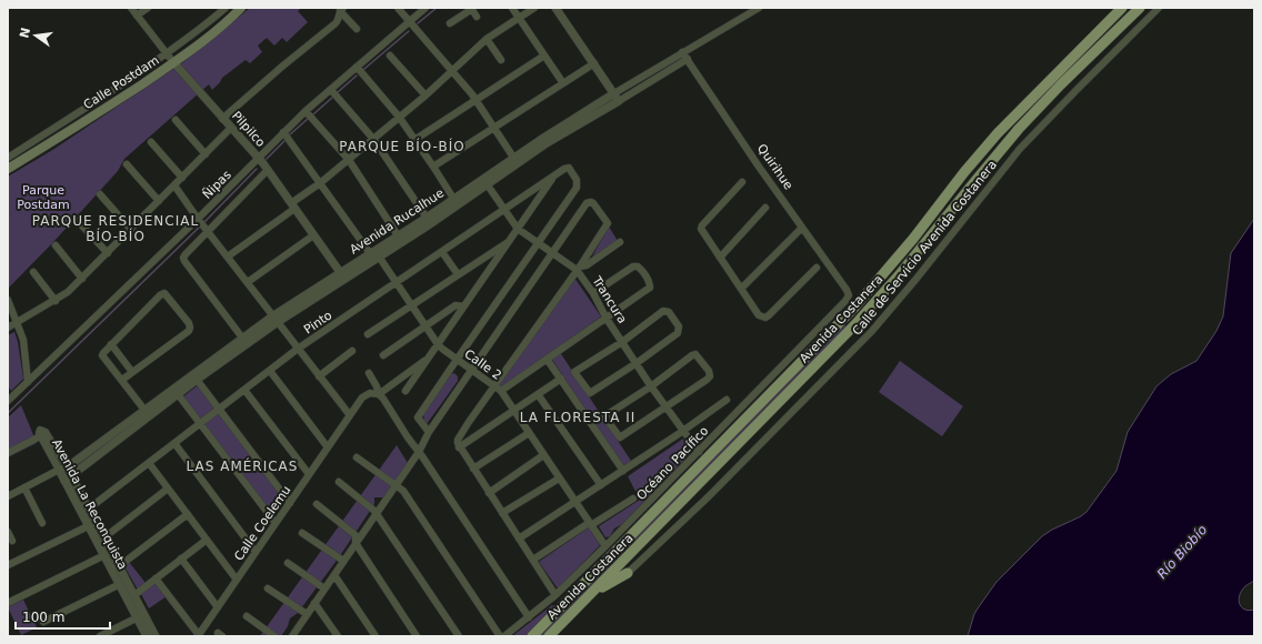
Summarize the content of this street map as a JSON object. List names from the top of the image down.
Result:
{
  "streets": {
    "main road": ["Calle Postdam", "Avenida Costanera"],
    "street": [
      "Pilpilco",
      "Quirihue",
      "Ñipas",
      "Avenida Rucalhue",
      "Calle de Servicio Avenida Costanera",
      "Trancura",
      "Pinto",
      "Calle 2",
      "Océano Pacífico",
      "Avenida La Reconquista",
      "Calle Coelemu"
    ]
  },
  "crossings": [
    ["Calle Postdam", "Pilpilco"],
    ["Pilpilco", "Ñipas"],
    ["Pilpilco", "Avenida Rucalhue"],
    ["Quirihue", "Avenida Rucalhue"],
    ["Quirihue", "Océano Pacífico"],
    ["Avenida Rucalhue", "Trancura"],
    ["Avenida Rucalhue", "Calle 2"],
    ["Avenida Rucalhue", "Avenida La Reconquista"],
    ["Trancura", "Pinto"],
    ["Trancura", "Océano Pacífico"],
    ["Pinto", "Calle 2"],
    ["Pinto", "Avenida La Reconquista"],
    ["Calle 2", "Océano Pacífico"]
  ],
  "districts": [
    "PARQUE BÍO-BÍO",
    "PARQUE RESIDENCIAL BÍO-BÍO",
    "LA FLORESTA II",
    "LAS AMÉRICAS"
  ],
  "water": ["Río Biobío"],
  "parks": ["Parque Postdam"],
  "scale_bar": "100 m",
  "north": "left"
}
